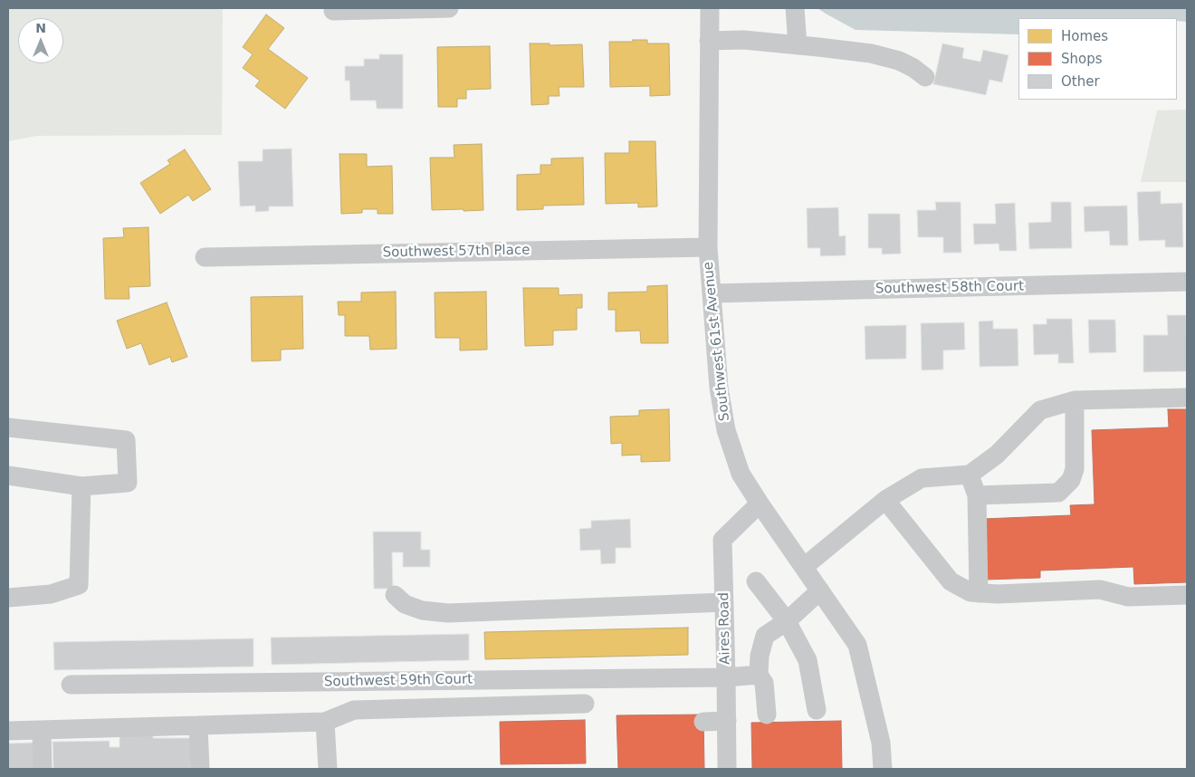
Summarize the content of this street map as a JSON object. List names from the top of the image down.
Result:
{
  "streets": {
    "street": [
      "Southwest 57th Place",
      "Southwest 58th Court",
      "Southwest 61st Avenue",
      "Aires Road",
      "Southwest 59th Court"
    ]
  },
  "crossings": [
    ["Southwest 57th Place", "Southwest 61st Avenue"],
    ["Southwest 58th Court", "Southwest 61st Avenue"],
    ["Southwest 61st Avenue", "Aires Road"],
    ["Aires Road", "Southwest 59th Court"]
  ],
  "legend": ["Homes", "Shops", "Other"],
  "north": "top"
}
